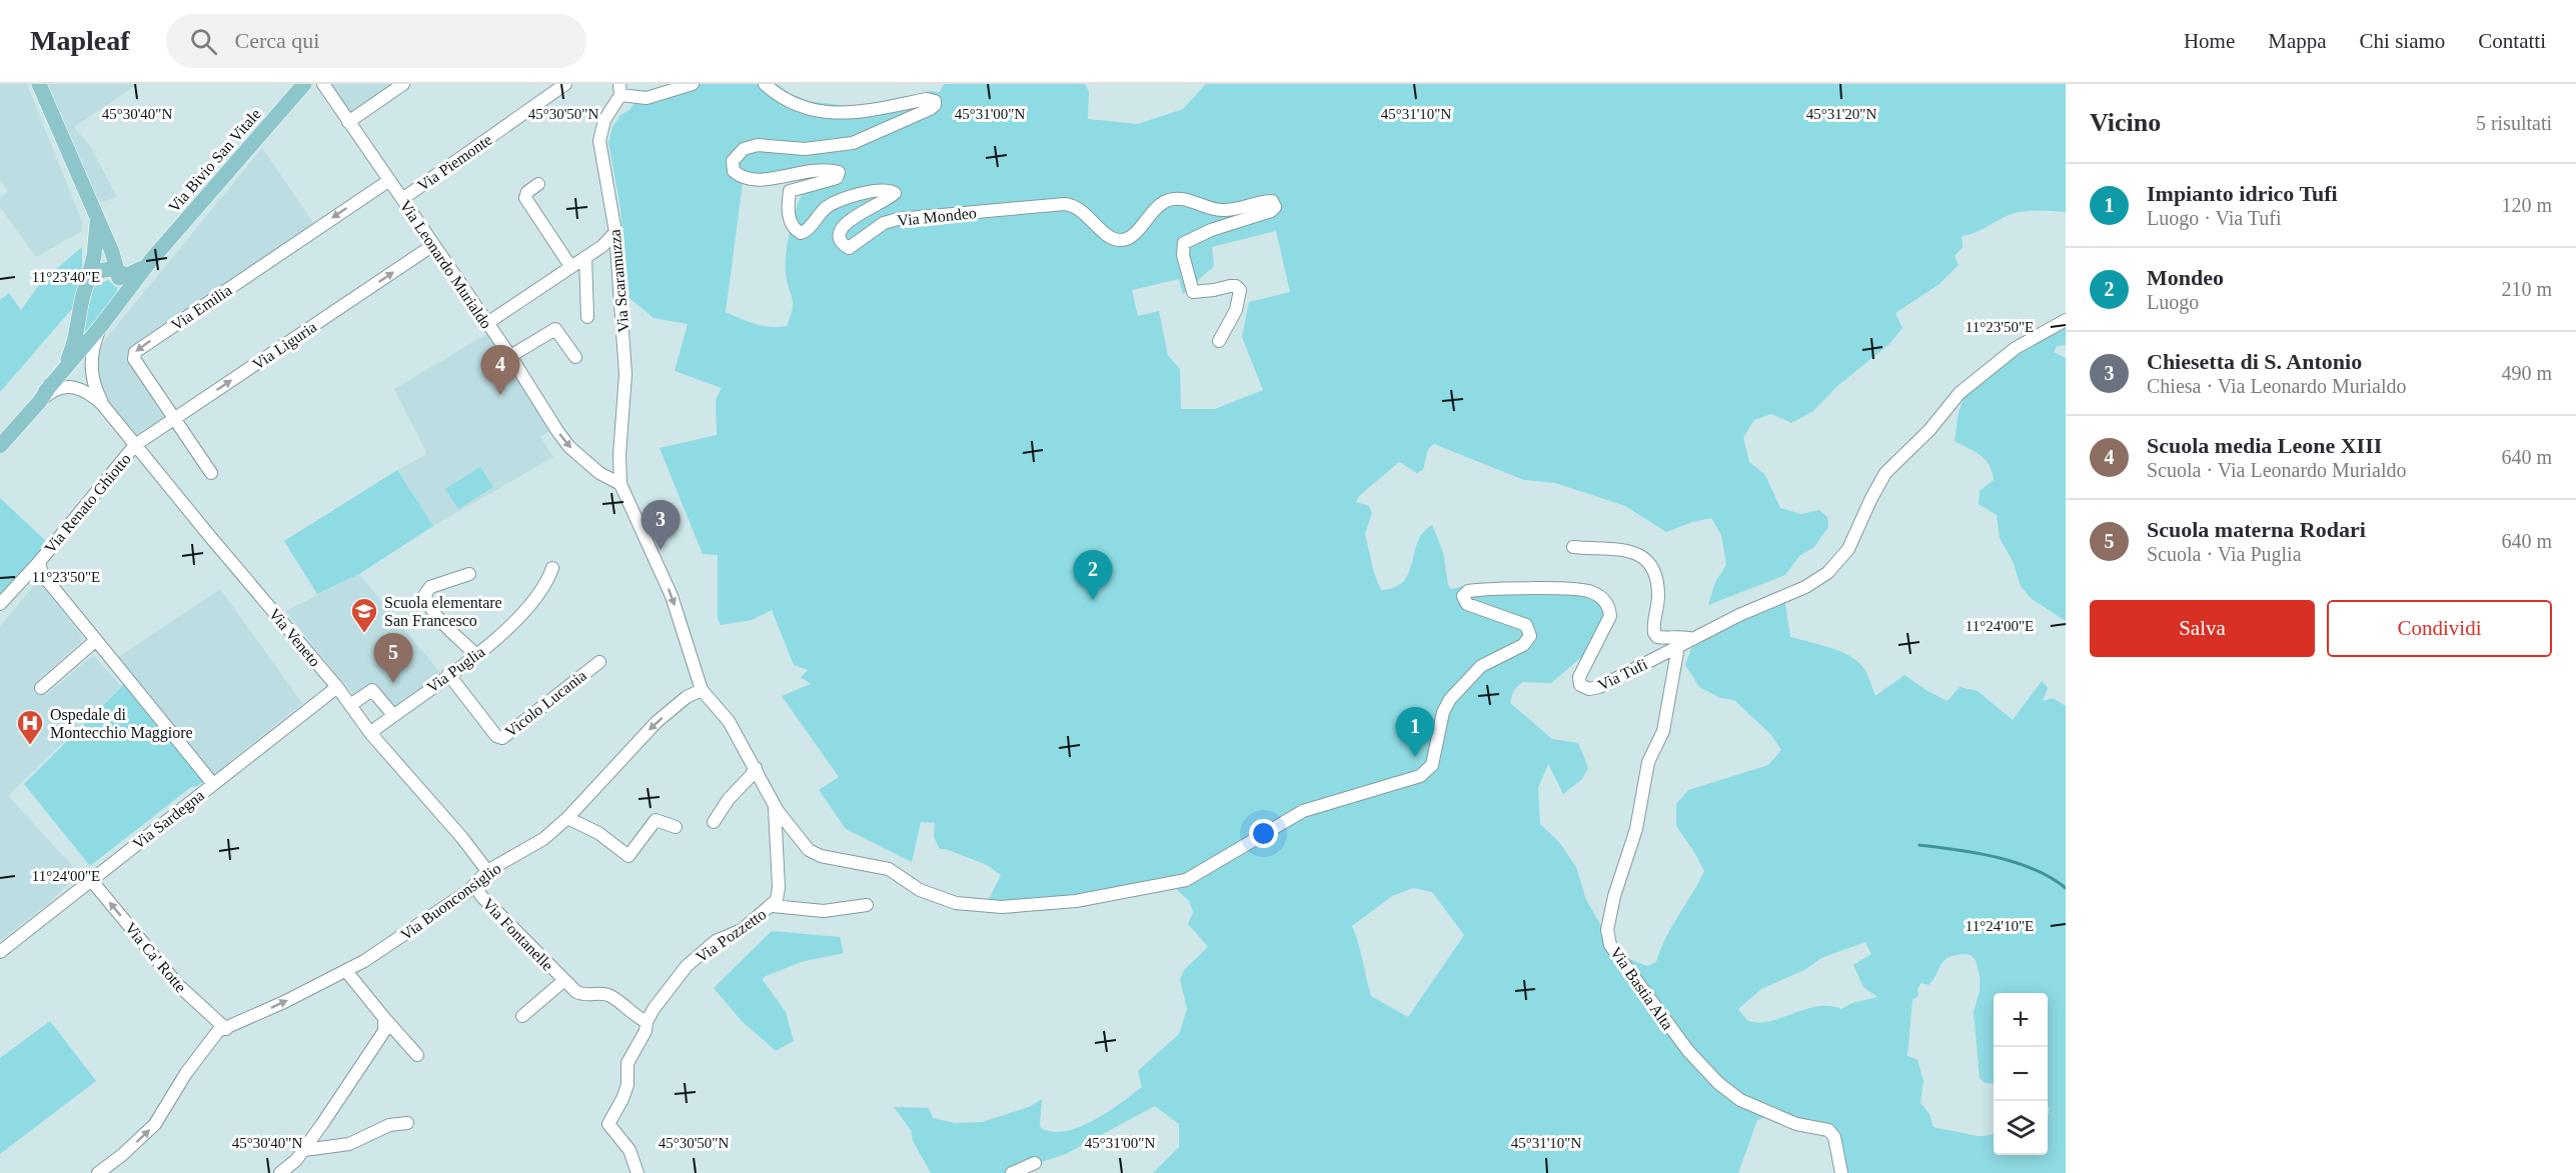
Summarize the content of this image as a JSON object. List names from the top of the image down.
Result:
{
  "streets": {
    "main road": ["Via Bivio San Vitale"],
    "street": [
      "Via Piemonte",
      "Via Mondeo",
      "Via Leonardo Murialdo",
      "Via Scaramuzza",
      "Via Emilia",
      "Via Liguria",
      "Via Renato Ghiotto",
      "Via Veneto",
      "Via Puglia",
      "Via Tufi",
      "Vicolo Lucania",
      "Via Sardegna",
      "Via Buonconsiglio",
      "Via Fontanelle",
      "Via Pozzetto",
      "Via Ca' Rotte",
      "Via Bastia Alta"
    ]
  },
  "crossings": [
    ["Via Bivio San Vitale", "Via Veneto"],
    ["Via Piemonte", "Via Leonardo Murialdo"],
    ["Via Leonardo Murialdo", "Via Scaramuzza"],
    ["Via Leonardo Murialdo", "Via Emilia"],
    ["Via Leonardo Murialdo", "Via Liguria"],
    ["Via Emilia", "Via Liguria"],
    ["Via Liguria", "Via Renato Ghiotto"],
    ["Via Liguria", "Via Veneto"],
    ["Via Renato Ghiotto", "Via Veneto"],
    ["Via Renato Ghiotto", "Via Sardegna"],
    ["Via Veneto", "Via Puglia"],
    ["Via Veneto", "Via Sardegna"],
    ["Via Veneto", "Via Buonconsiglio"],
    ["Via Puglia", "Vicolo Lucania"],
    ["Via Tufi", "Via Pozzetto"],
    ["Via Tufi", "Via Bastia Alta"],
    ["Via Sardegna", "Via Ca' Rotte"],
    ["Via Buonconsiglio", "Via Fontanelle"],
    ["Via Buonconsiglio", "Via Ca' Rotte"],
    ["Via Fontanelle", "Via Pozzetto"]
  ],
  "one_way": ["Via Emilia", "Via Liguria", "Via Ca' Rotte"],
  "places": {
    "school or university": ["Scuola elementare San Francesco"],
    "hospital": ["Ospedale di Montecchio Maggiore"]
  },
  "page": {
    "header": "Mapleaf",
    "search": "Cerca qui",
    "nav": [
      "Home",
      "Mappa",
      "Chi siamo",
      "Contatti"
    ],
    "heading": ["Vicino", "5 risultati"],
    "list": [
      {
        "mark": "1",
        "name": "Impianto idrico Tufi",
        "note": "Luogo · Via Tufi",
        "value": "120 m"
      },
      {
        "mark": "2",
        "name": "Mondeo",
        "note": "Luogo",
        "value": "210 m"
      },
      {
        "mark": "3",
        "name": "Chiesetta di S. Antonio",
        "note": "Chiesa · Via Leonardo Murialdo",
        "value": "490 m"
      },
      {
        "mark": "4",
        "name": "Scuola media Leone XIII",
        "note": "Scuola · Via Leonardo Murialdo",
        "value": "640 m"
      },
      {
        "mark": "5",
        "name": "Scuola materna Rodari",
        "note": "Scuola · Via Puglia",
        "value": "640 m"
      }
    ],
    "pins": [
      "4",
      "3",
      "2",
      "5",
      "1"
    ],
    "buttons": ["Salva", "Condividi"],
    "map_buttons": ["+", "−"]
  },
  "coordinates": [
    "45°30'40\"N",
    "45°30'50\"N",
    "45°31'00\"N",
    "45°31'10\"N",
    "45°31'20\"N",
    "11°23'40\"E",
    "11°23'50\"E",
    "11°24'00\"E",
    "11°24'10\"E"
  ]
}
